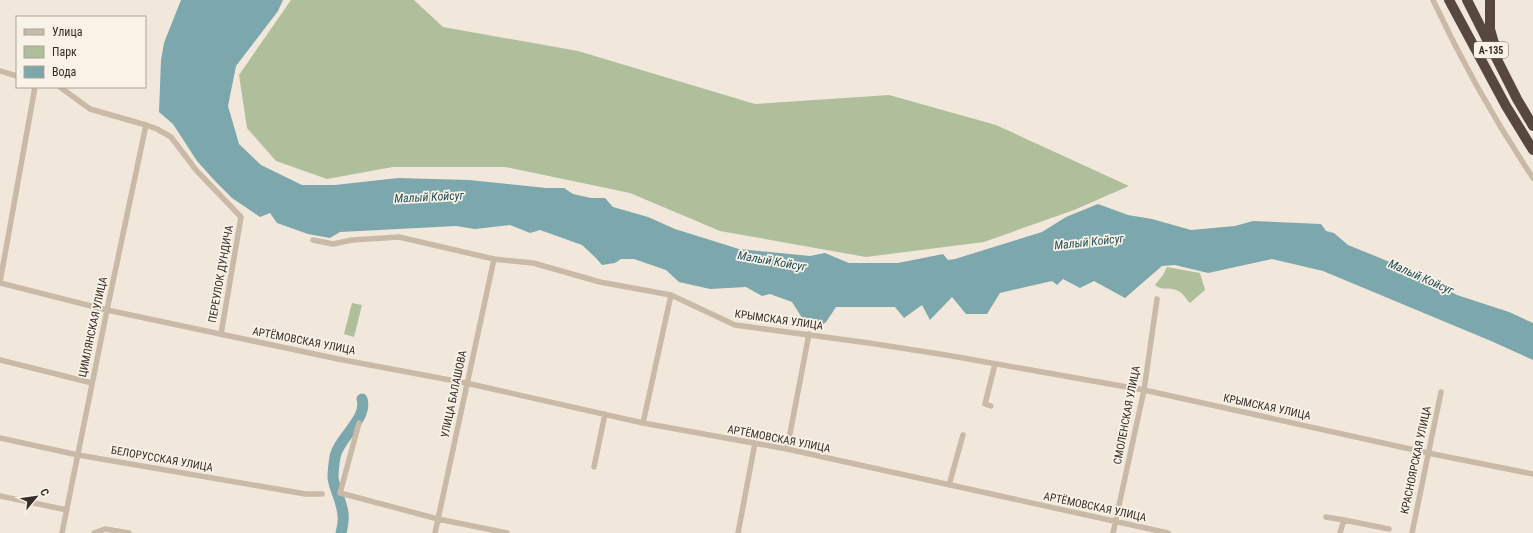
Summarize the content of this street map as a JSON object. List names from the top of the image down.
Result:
{
  "streets": {
    "highway": ["А-135"],
    "street": [
      "ПЕРЕУЛОК ДУНДИЧА",
      "КРЫМСКАЯ УЛИЦА",
      "ЦИМЛЯНСКАЯ УЛИЦА",
      "АРТЁМОВСКАЯ УЛИЦА",
      "УЛИЦА БАЛАШОВА",
      "СМОЛЕНСКАЯ УЛИЦА",
      "БЕЛОРУССКАЯ УЛИЦА",
      "КРАСНОЯРСКАЯ УЛИЦА"
    ]
  },
  "crossings": [
    ["ПЕРЕУЛОК ДУНДИЧА", "ЦИМЛЯНСКАЯ УЛИЦА"],
    ["ПЕРЕУЛОК ДУНДИЧА", "АРТЁМОВСКАЯ УЛИЦА"],
    ["КРЫМСКАЯ УЛИЦА", "УЛИЦА БАЛАШОВА"],
    ["КРЫМСКАЯ УЛИЦА", "СМОЛЕНСКАЯ УЛИЦА"],
    ["КРЫМСКАЯ УЛИЦА", "КРАСНОЯРСКАЯ УЛИЦА"],
    ["ЦИМЛЯНСКАЯ УЛИЦА", "АРТЁМОВСКАЯ УЛИЦА"],
    ["ЦИМЛЯНСКАЯ УЛИЦА", "БЕЛОРУССКАЯ УЛИЦА"],
    ["АРТЁМОВСКАЯ УЛИЦА", "УЛИЦА БАЛАШОВА"],
    ["АРТЁМОВСКАЯ УЛИЦА", "СМОЛЕНСКАЯ УЛИЦА"]
  ],
  "water": ["Малый Койсуг"],
  "legend": ["Улица", "Парк", "Вода"],
  "north": "top right"
}
